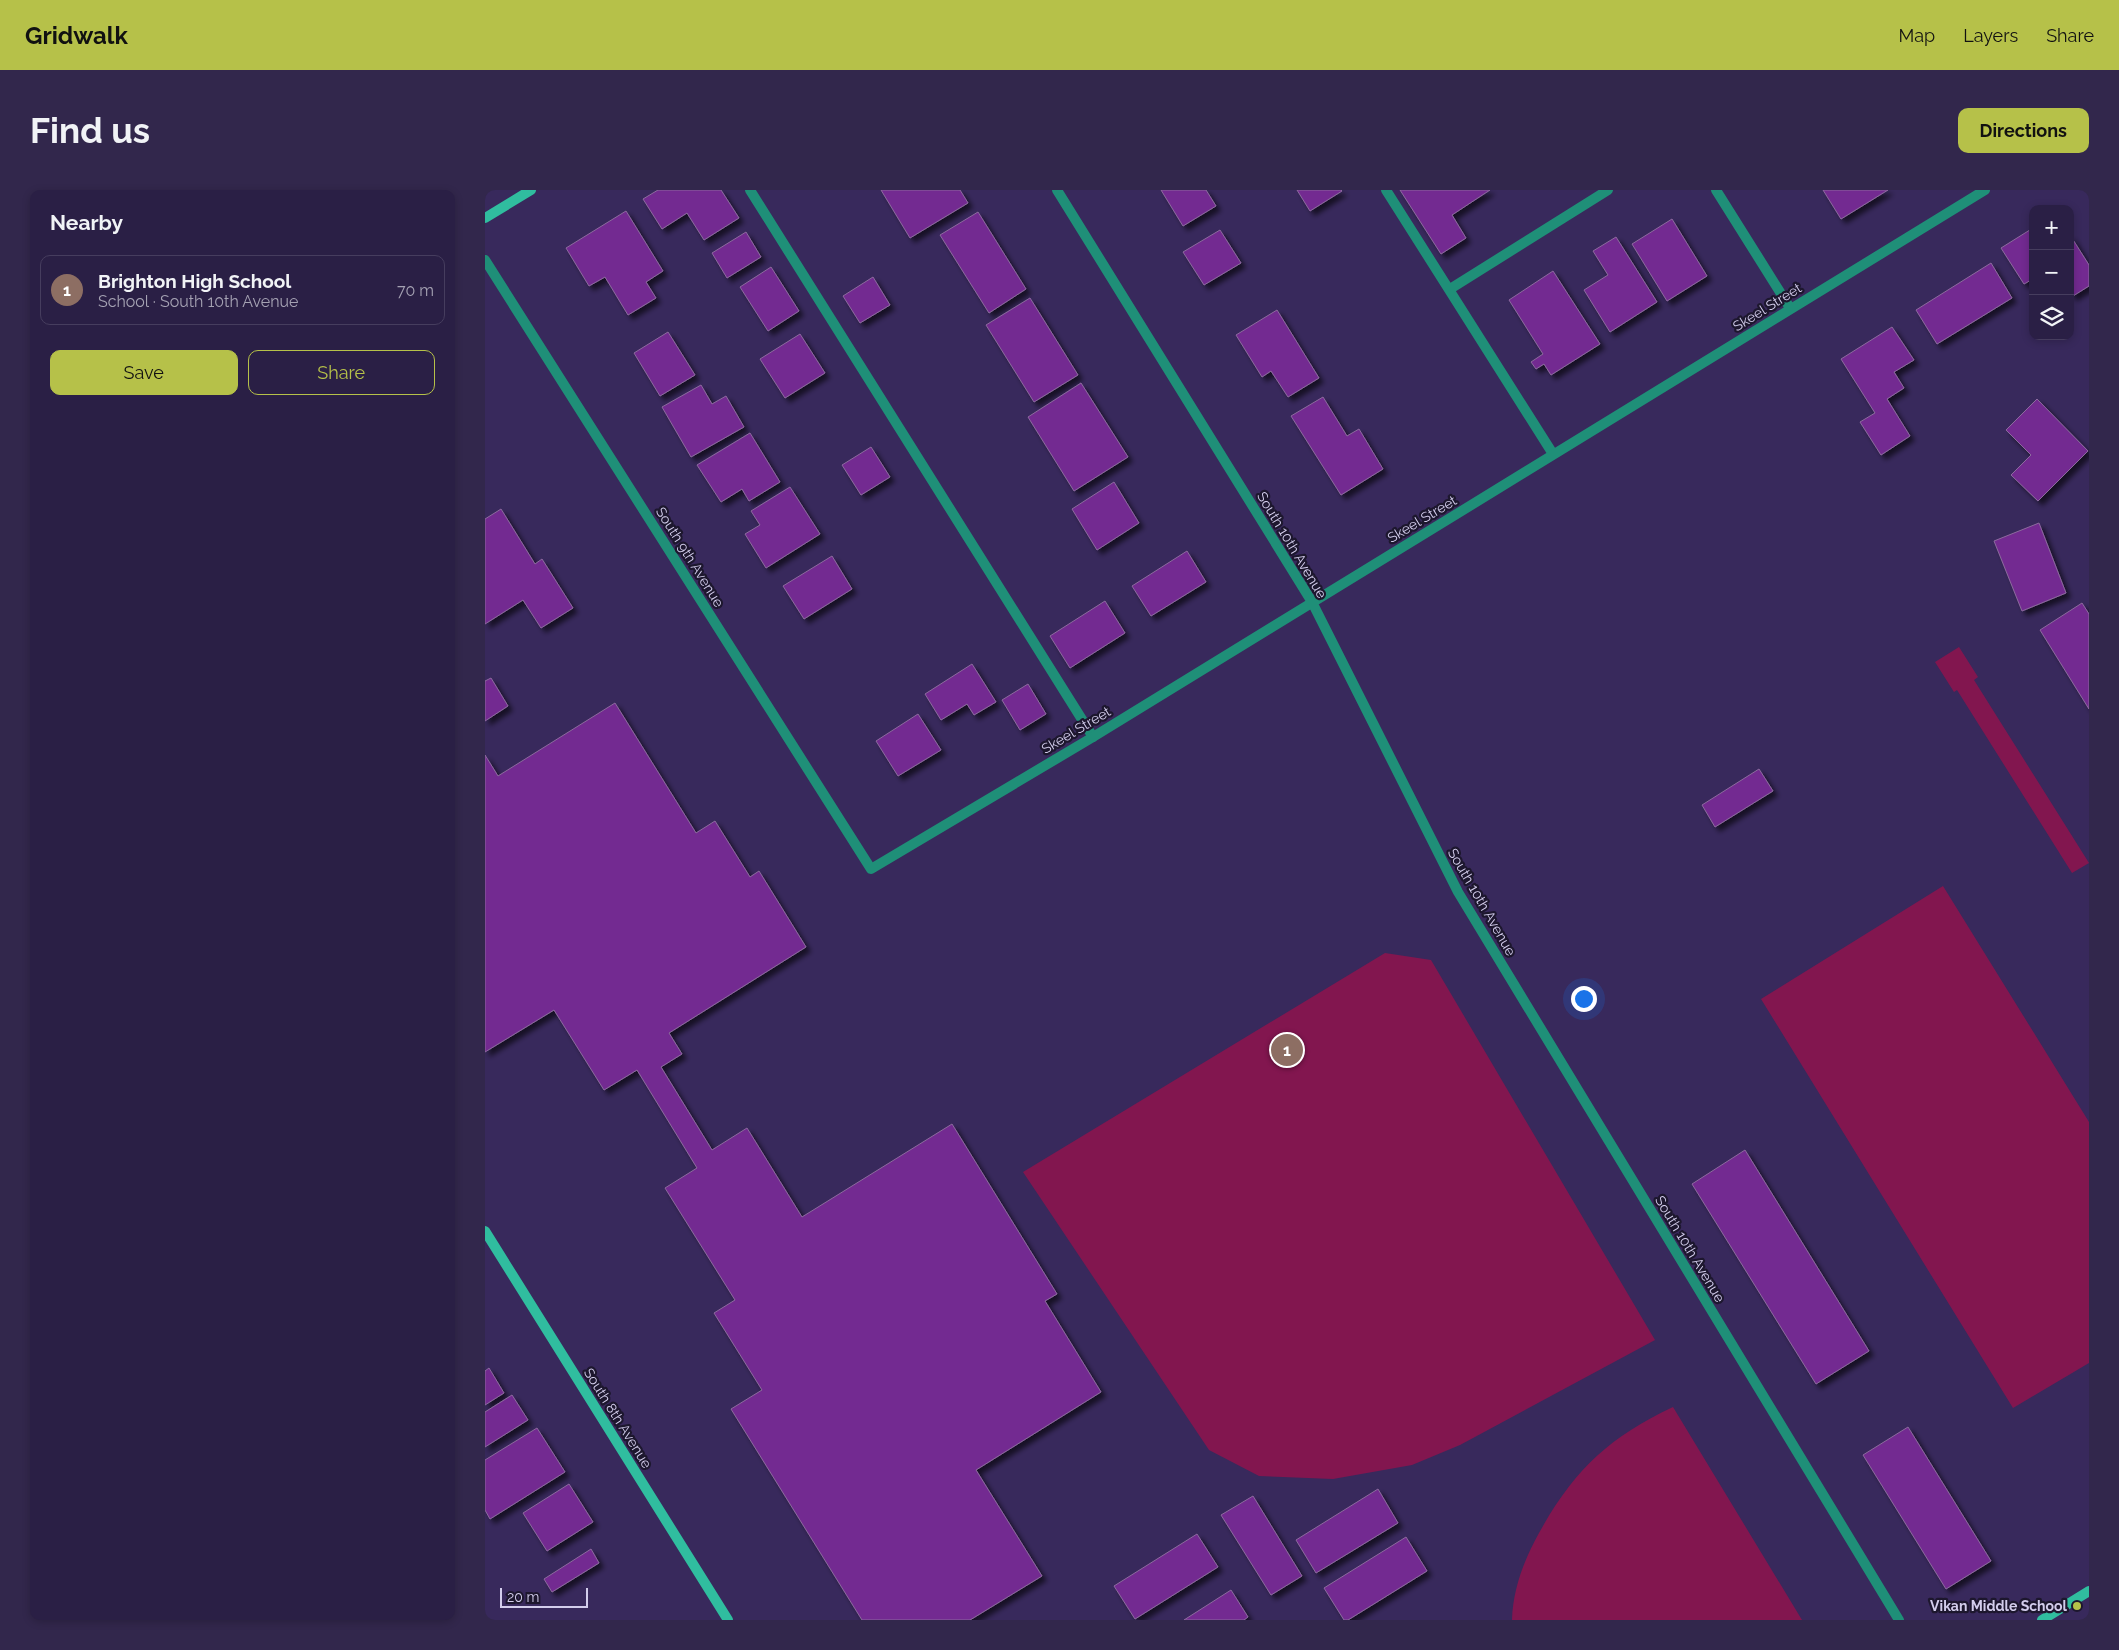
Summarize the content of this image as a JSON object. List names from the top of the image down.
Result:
{
  "streets": {
    "street": [
      "Skeel Street",
      "South 10th Avenue",
      "South 9th Avenue",
      "South 8th Avenue"
    ]
  },
  "crossings": [
    ["Skeel Street", "South 10th Avenue"],
    ["Skeel Street", "South 9th Avenue"]
  ],
  "places": ["Vikan Middle School"],
  "scale_bar": "20 m",
  "page": {
    "header": "Gridwalk",
    "nav": ["Map", "Layers", "Share"],
    "buttons": [
      "Directions",
      ["Save", "Share"]
    ],
    "title": "Find us",
    "heading": "Nearby",
    "map_buttons": ["+", "−"],
    "list": [
      {
        "mark": "1",
        "name": "Brighton High School",
        "note": "School · South 10th Avenue",
        "value": "70 m"
      }
    ],
    "pins": "1",
    "scale": "20 m"
  }
}
